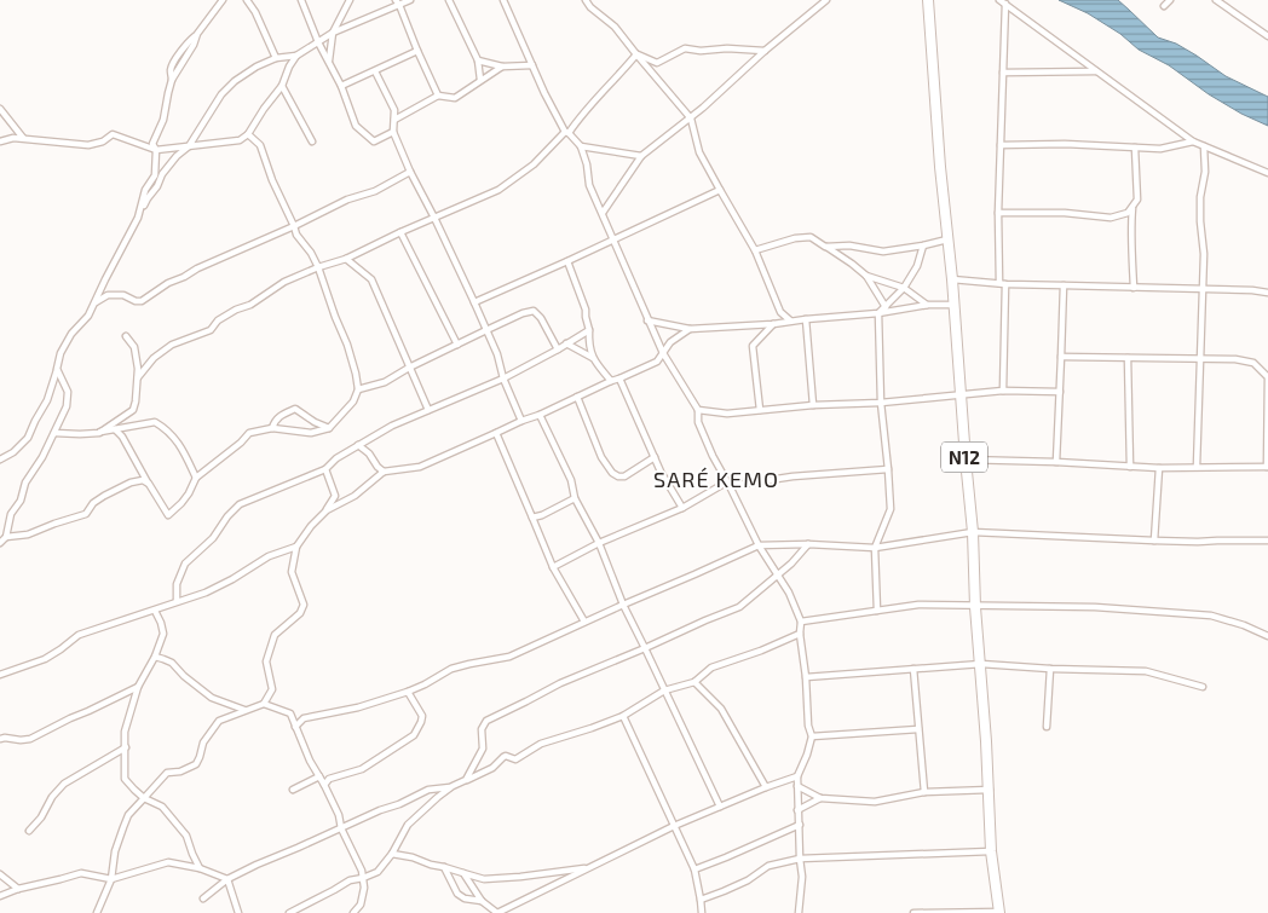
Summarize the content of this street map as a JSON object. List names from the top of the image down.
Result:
{
  "streets": {
    "main road": ["N12"]
  },
  "districts": ["SARÉ KEMO"]
}
